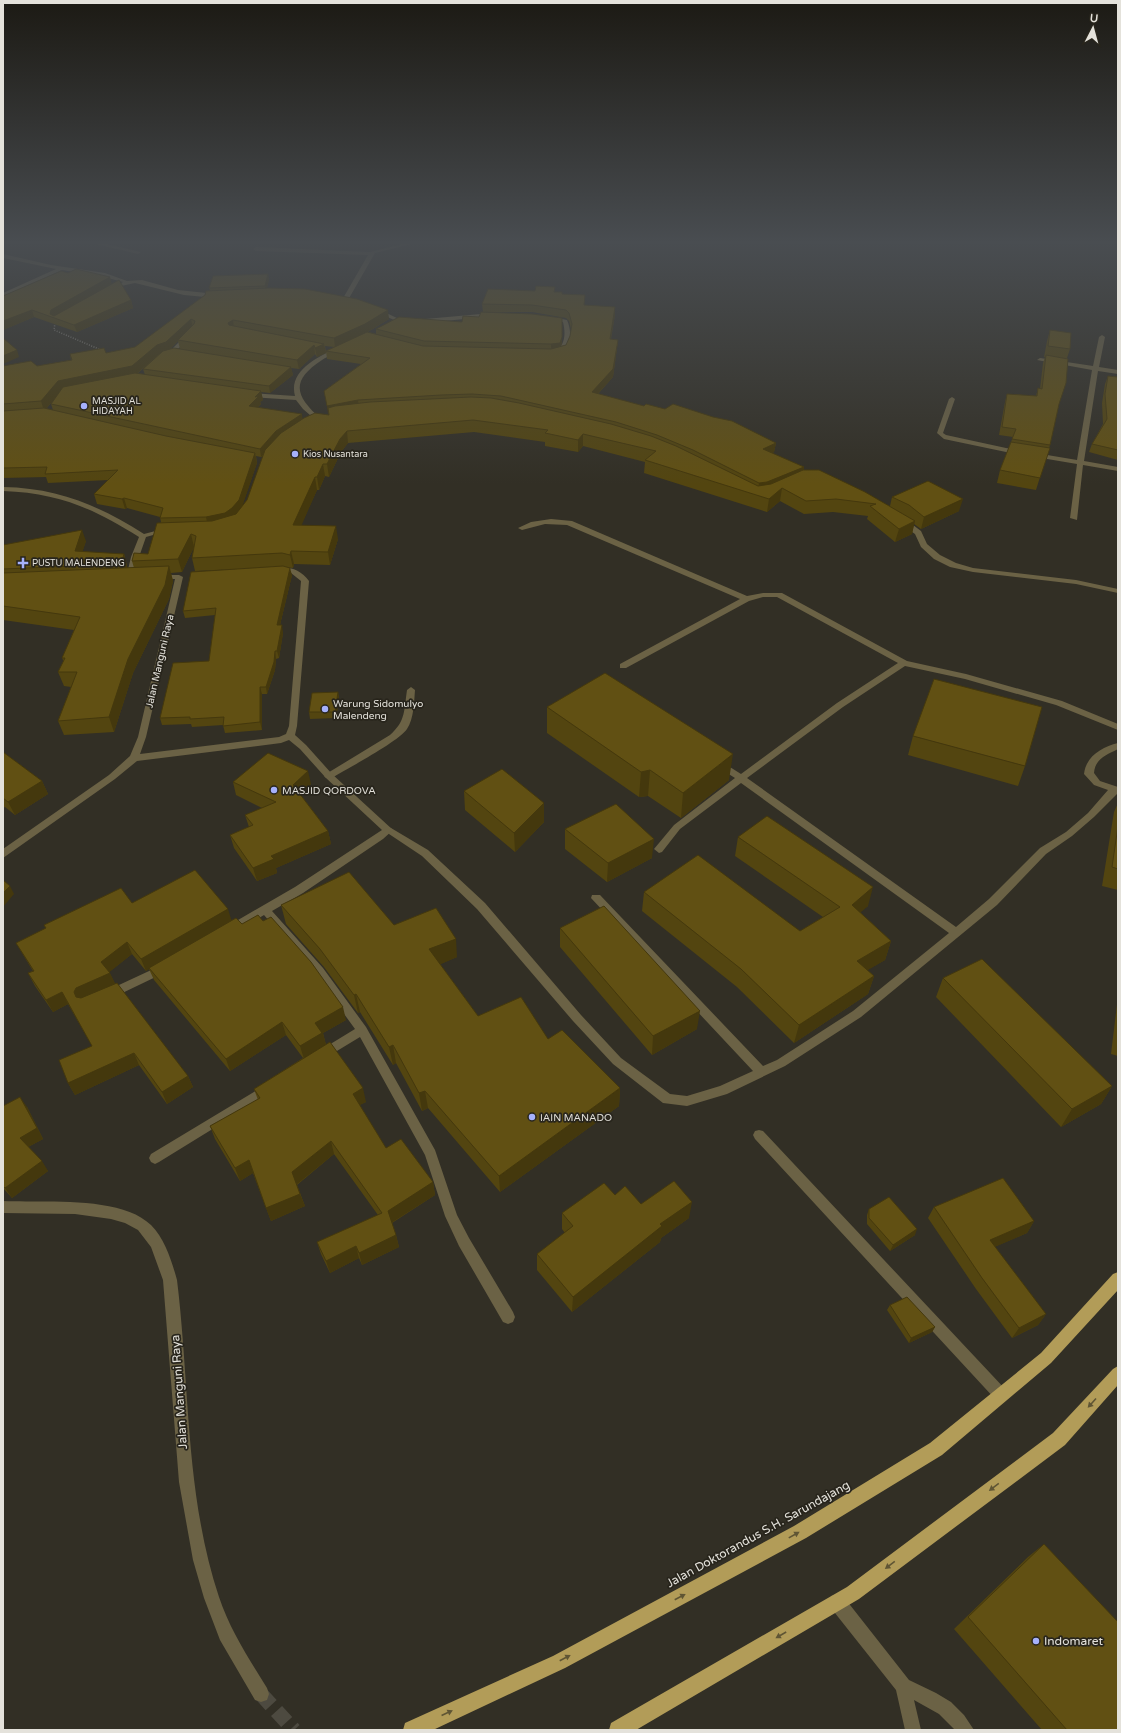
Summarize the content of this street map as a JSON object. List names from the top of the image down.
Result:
{
  "streets": {
    "highway": ["Jalan Doktorandus S.H. Sarundajang"],
    "street": ["Jalan Manguni Raya"]
  },
  "places": {
    "other": [
      "MASJID AL HIDAYAH",
      "Kios Nusantara",
      "Warung Sidomulyo Malendeng",
      "MASJID QORDOVA",
      "IAIN MANADO",
      "Indomaret"
    ],
    "health": ["PUSTU MALENDENG"]
  },
  "north": "top"
}
